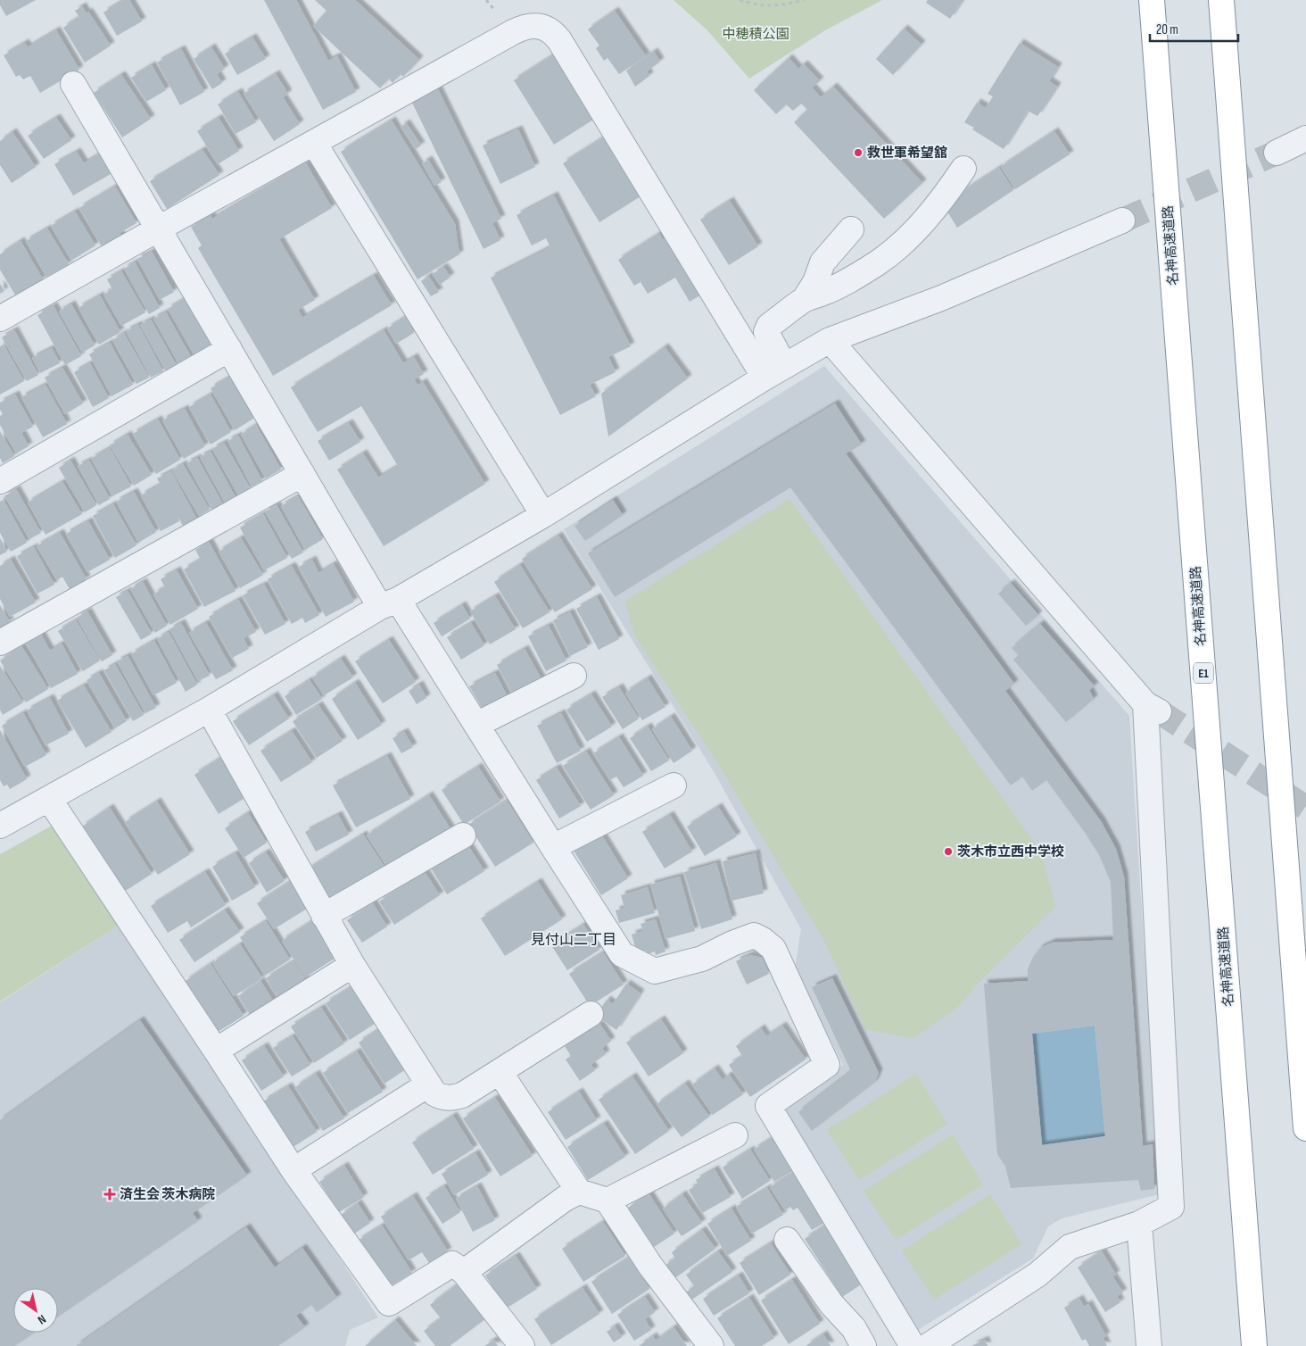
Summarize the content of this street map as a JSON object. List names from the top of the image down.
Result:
{
  "streets": {
    "highway": ["名神高速道路", "E1"]
  },
  "districts": ["見付山二丁目"],
  "parks": ["中穂積公園"],
  "places": {
    "other": ["救世軍希望舘", "茨木市立西中学校"],
    "health": ["済生会 茨木病院"]
  },
  "scale_bar": "20 m",
  "north": "bottom right"
}
